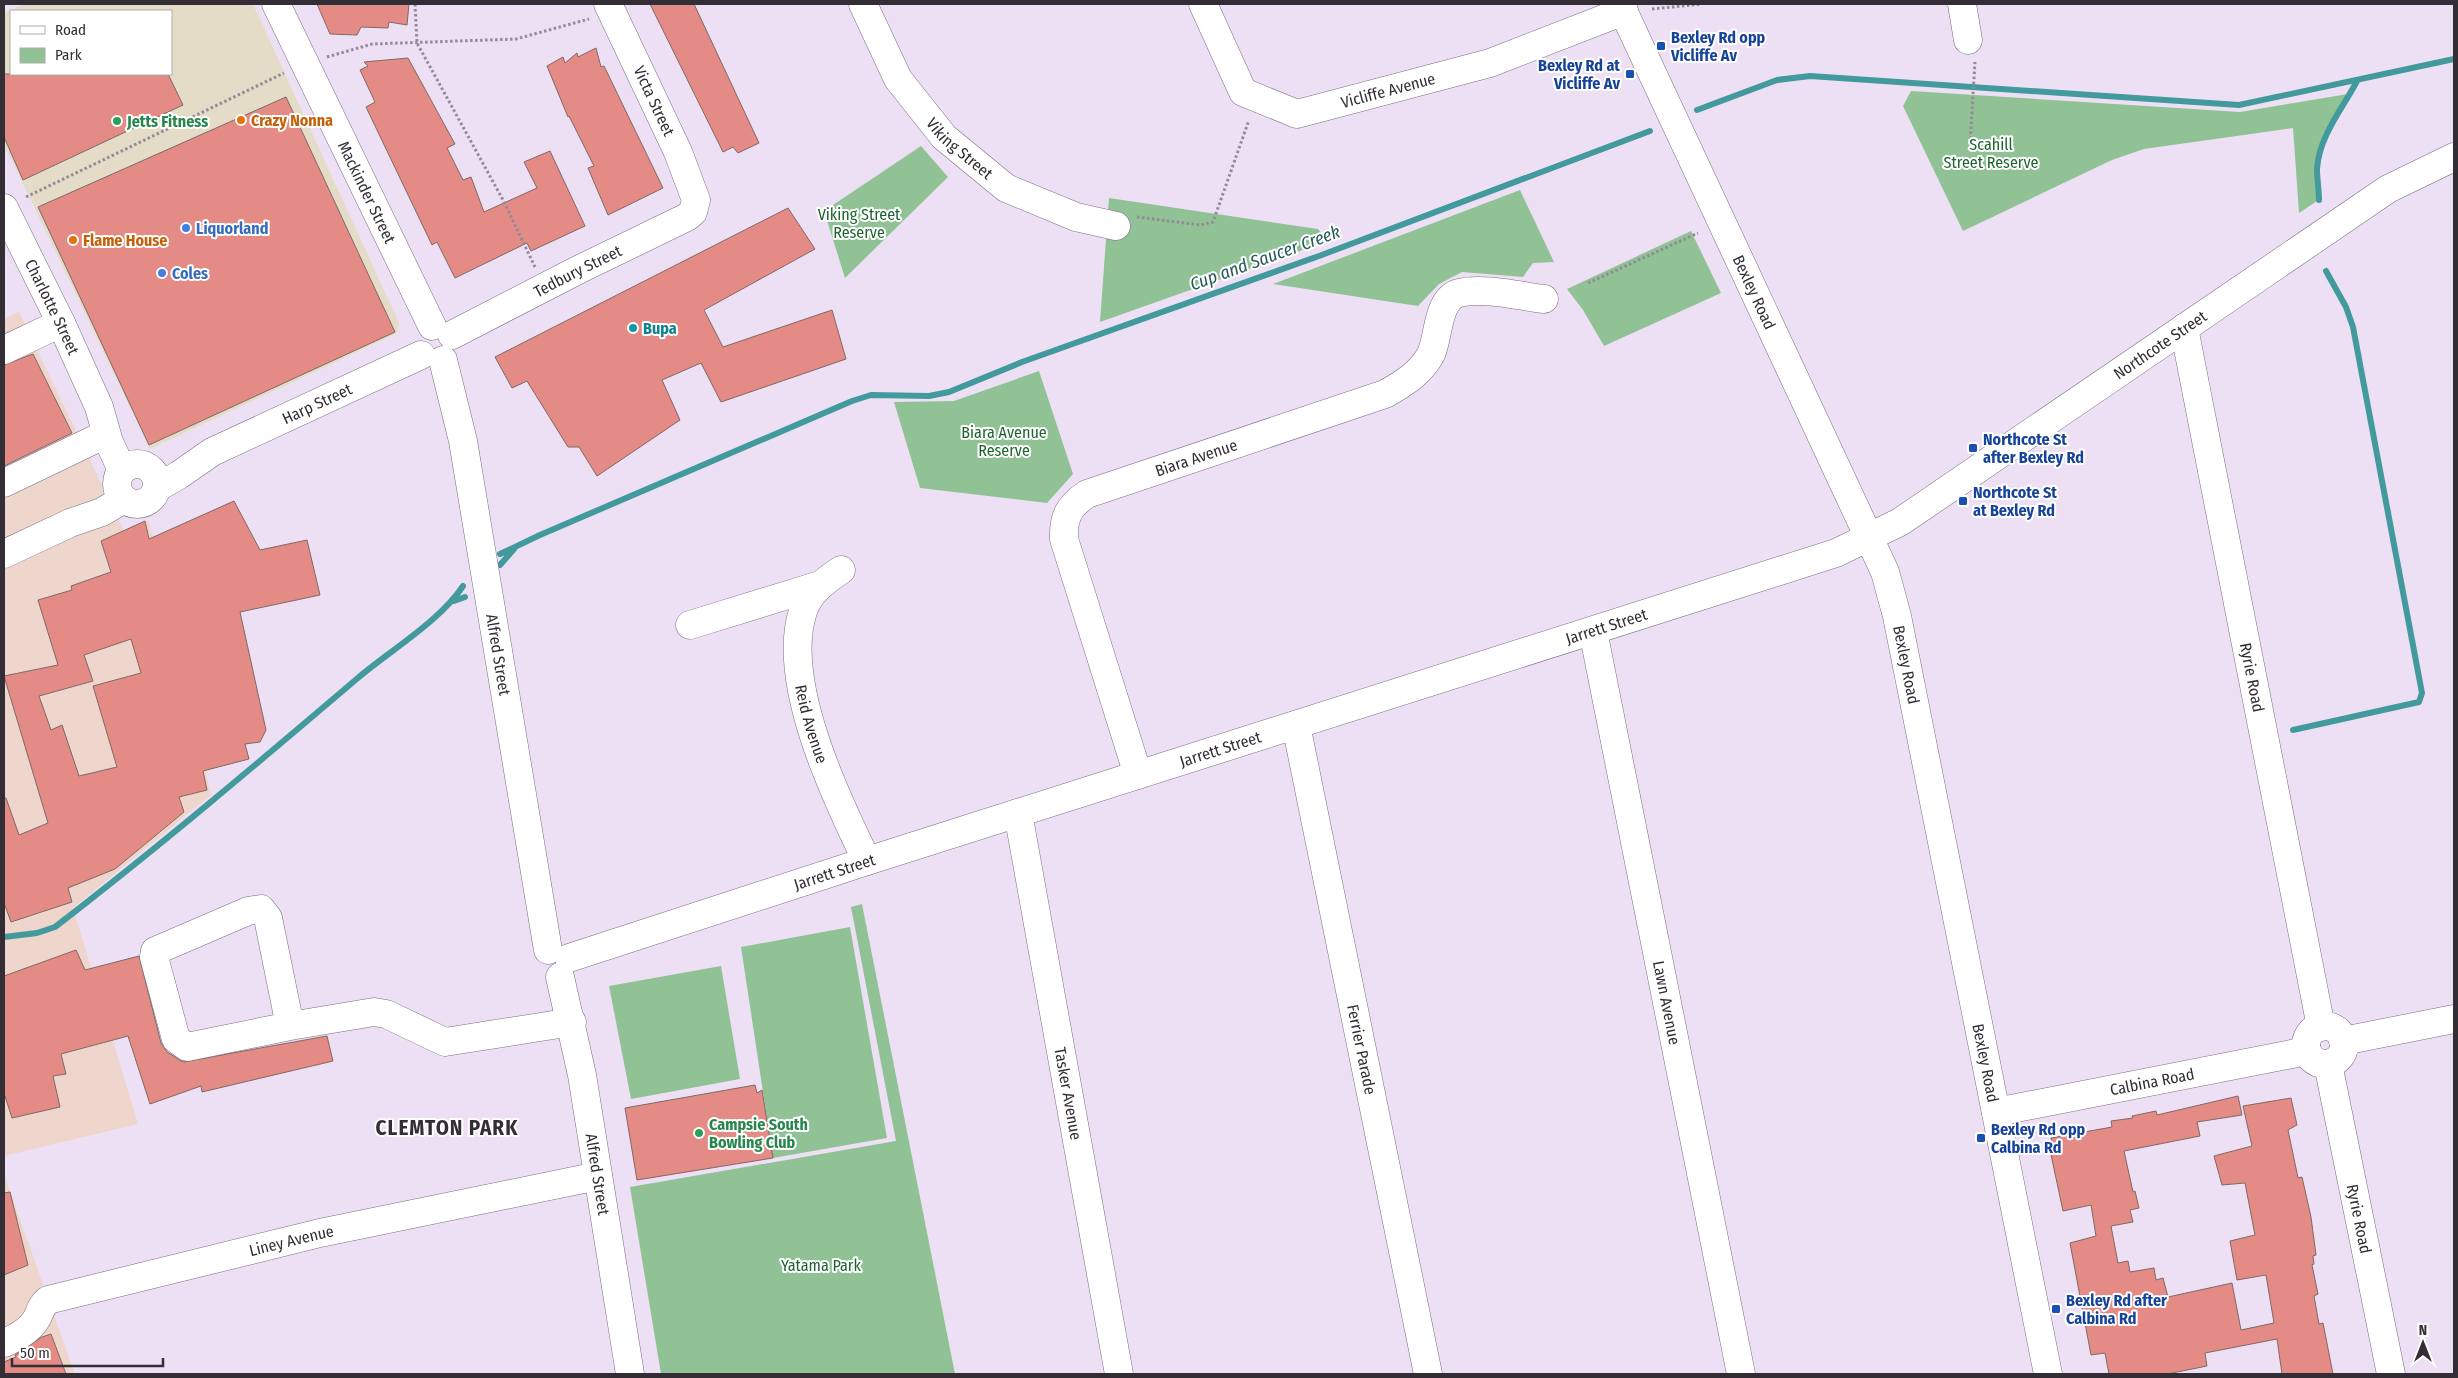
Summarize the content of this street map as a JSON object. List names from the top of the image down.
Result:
{
  "streets": {
    "street": [
      "Vicliffe Avenue",
      "Victa Street",
      "Viking Street",
      "Mackinder Street",
      "Tedbury Street",
      "Bexley Road",
      "Charlotte Street",
      "Northcote Street",
      "Harp Street",
      "Biara Avenue",
      "Jarrett Street",
      "Alfred Street",
      "Ryrie Road",
      "Reid Avenue",
      "Lawn Avenue",
      "Ferrier Parade",
      "Calbina Road",
      "Tasker Avenue",
      "Liney Avenue"
    ]
  },
  "crossings": [
    ["Vicliffe Avenue", "Bexley Road"],
    ["Victa Street", "Tedbury Street"],
    ["Mackinder Street", "Tedbury Street"],
    ["Mackinder Street", "Harp Street"],
    ["Mackinder Street", "Alfred Street"],
    ["Tedbury Street", "Harp Street"],
    ["Tedbury Street", "Alfred Street"],
    ["Bexley Road", "Northcote Street"],
    ["Bexley Road", "Jarrett Street"],
    ["Bexley Road", "Calbina Road"],
    ["Charlotte Street", "Harp Street"],
    ["Northcote Street", "Jarrett Street"],
    ["Northcote Street", "Ryrie Road"],
    ["Harp Street", "Alfred Street"],
    ["Biara Avenue", "Jarrett Street"],
    ["Jarrett Street", "Alfred Street"],
    ["Jarrett Street", "Reid Avenue"],
    ["Jarrett Street", "Lawn Avenue"],
    ["Jarrett Street", "Ferrier Parade"],
    ["Jarrett Street", "Tasker Avenue"],
    ["Alfred Street", "Liney Avenue"],
    ["Ryrie Road", "Calbina Road"]
  ],
  "districts": ["CLEMTON PARK"],
  "water": ["Cup and Saucer Creek"],
  "parks": [
    "Scahill Street Reserve",
    "Viking Street Reserve",
    "Biara Avenue Reserve",
    "Yatama Park"
  ],
  "places": {
    "transit": [
      "Bexley Rd opp Vicliffe Av",
      "Bexley Rd at Vicliffe Av",
      "Northcote St after Bexley Rd",
      "Northcote St at Bexley Rd",
      "Bexley Rd opp Calbina Rd",
      "Bexley Rd after Calbina Rd"
    ],
    "other": [
      "Crazy Nonna",
      "Jetts Fitness",
      "Liquorland",
      "Flame House",
      "Coles",
      "Bupa",
      "Campsie South Bowling Club"
    ]
  },
  "legend": ["Road", "Park"],
  "scale_bar": "50 m",
  "north": "top"
}
